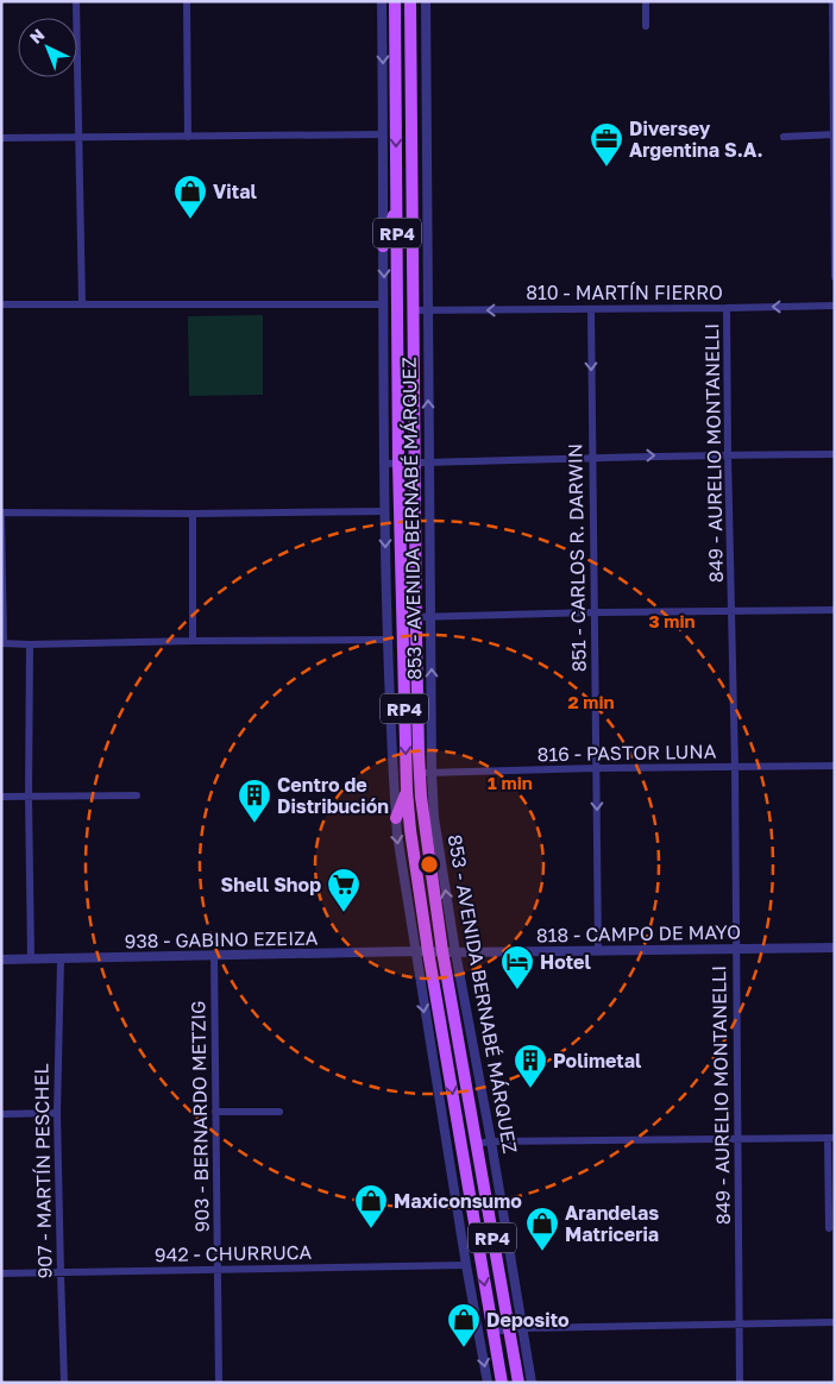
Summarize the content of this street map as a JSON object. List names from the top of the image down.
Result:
{
  "streets": {
    "main road": ["RP4", "853 - AVENIDA BERNABÉ MÁRQUEZ"],
    "street": [
      "810 - MARTÍN FIERRO",
      "849 - AURELIO MONTANELLI",
      "851 - CARLOS R. DARWIN",
      "816 - PASTOR LUNA",
      "818 - CAMPO DE MAYO",
      "938 - GABINO EZEIZA",
      "903 - BERNARDO METZIG",
      "907 - MARTÍN PESCHEL",
      "942 - CHURRUCA"
    ]
  },
  "crossings": [
    ["810 - MARTÍN FIERRO", "849 - AURELIO MONTANELLI"],
    ["810 - MARTÍN FIERRO", "853 - AVENIDA BERNABÉ MÁRQUEZ"],
    ["810 - MARTÍN FIERRO", "851 - CARLOS R. DARWIN"],
    ["849 - AURELIO MONTANELLI", "816 - PASTOR LUNA"],
    ["849 - AURELIO MONTANELLI", "818 - CAMPO DE MAYO"],
    ["853 - AVENIDA BERNABÉ MÁRQUEZ", "816 - PASTOR LUNA"],
    ["853 - AVENIDA BERNABÉ MÁRQUEZ", "818 - CAMPO DE MAYO"],
    ["853 - AVENIDA BERNABÉ MÁRQUEZ", "938 - GABINO EZEIZA"],
    ["853 - AVENIDA BERNABÉ MÁRQUEZ", "942 - CHURRUCA"],
    ["851 - CARLOS R. DARWIN", "816 - PASTOR LUNA"],
    ["851 - CARLOS R. DARWIN", "818 - CAMPO DE MAYO"],
    ["818 - CAMPO DE MAYO", "938 - GABINO EZEIZA"],
    ["938 - GABINO EZEIZA", "903 - BERNARDO METZIG"],
    ["938 - GABINO EZEIZA", "907 - MARTÍN PESCHEL"],
    ["903 - BERNARDO METZIG", "942 - CHURRUCA"],
    ["907 - MARTÍN PESCHEL", "942 - CHURRUCA"]
  ],
  "one_way": ["810 - MARTÍN FIERRO", "851 - CARLOS R. DARWIN"],
  "places": {
    "office": ["Diversey Argentina S.A."],
    "shop": [
      "Vital",
      "Maxiconsumo",
      "Arandelas Matriceria",
      "Deposito"
    ],
    "building": ["Centro de Distribución", "Polimetal"],
    "supermarket": ["Shell Shop"],
    "hotel": ["Hotel"]
  },
  "north": "top left",
  "rings": ["3 min", "2 min", "1 min"]
}
